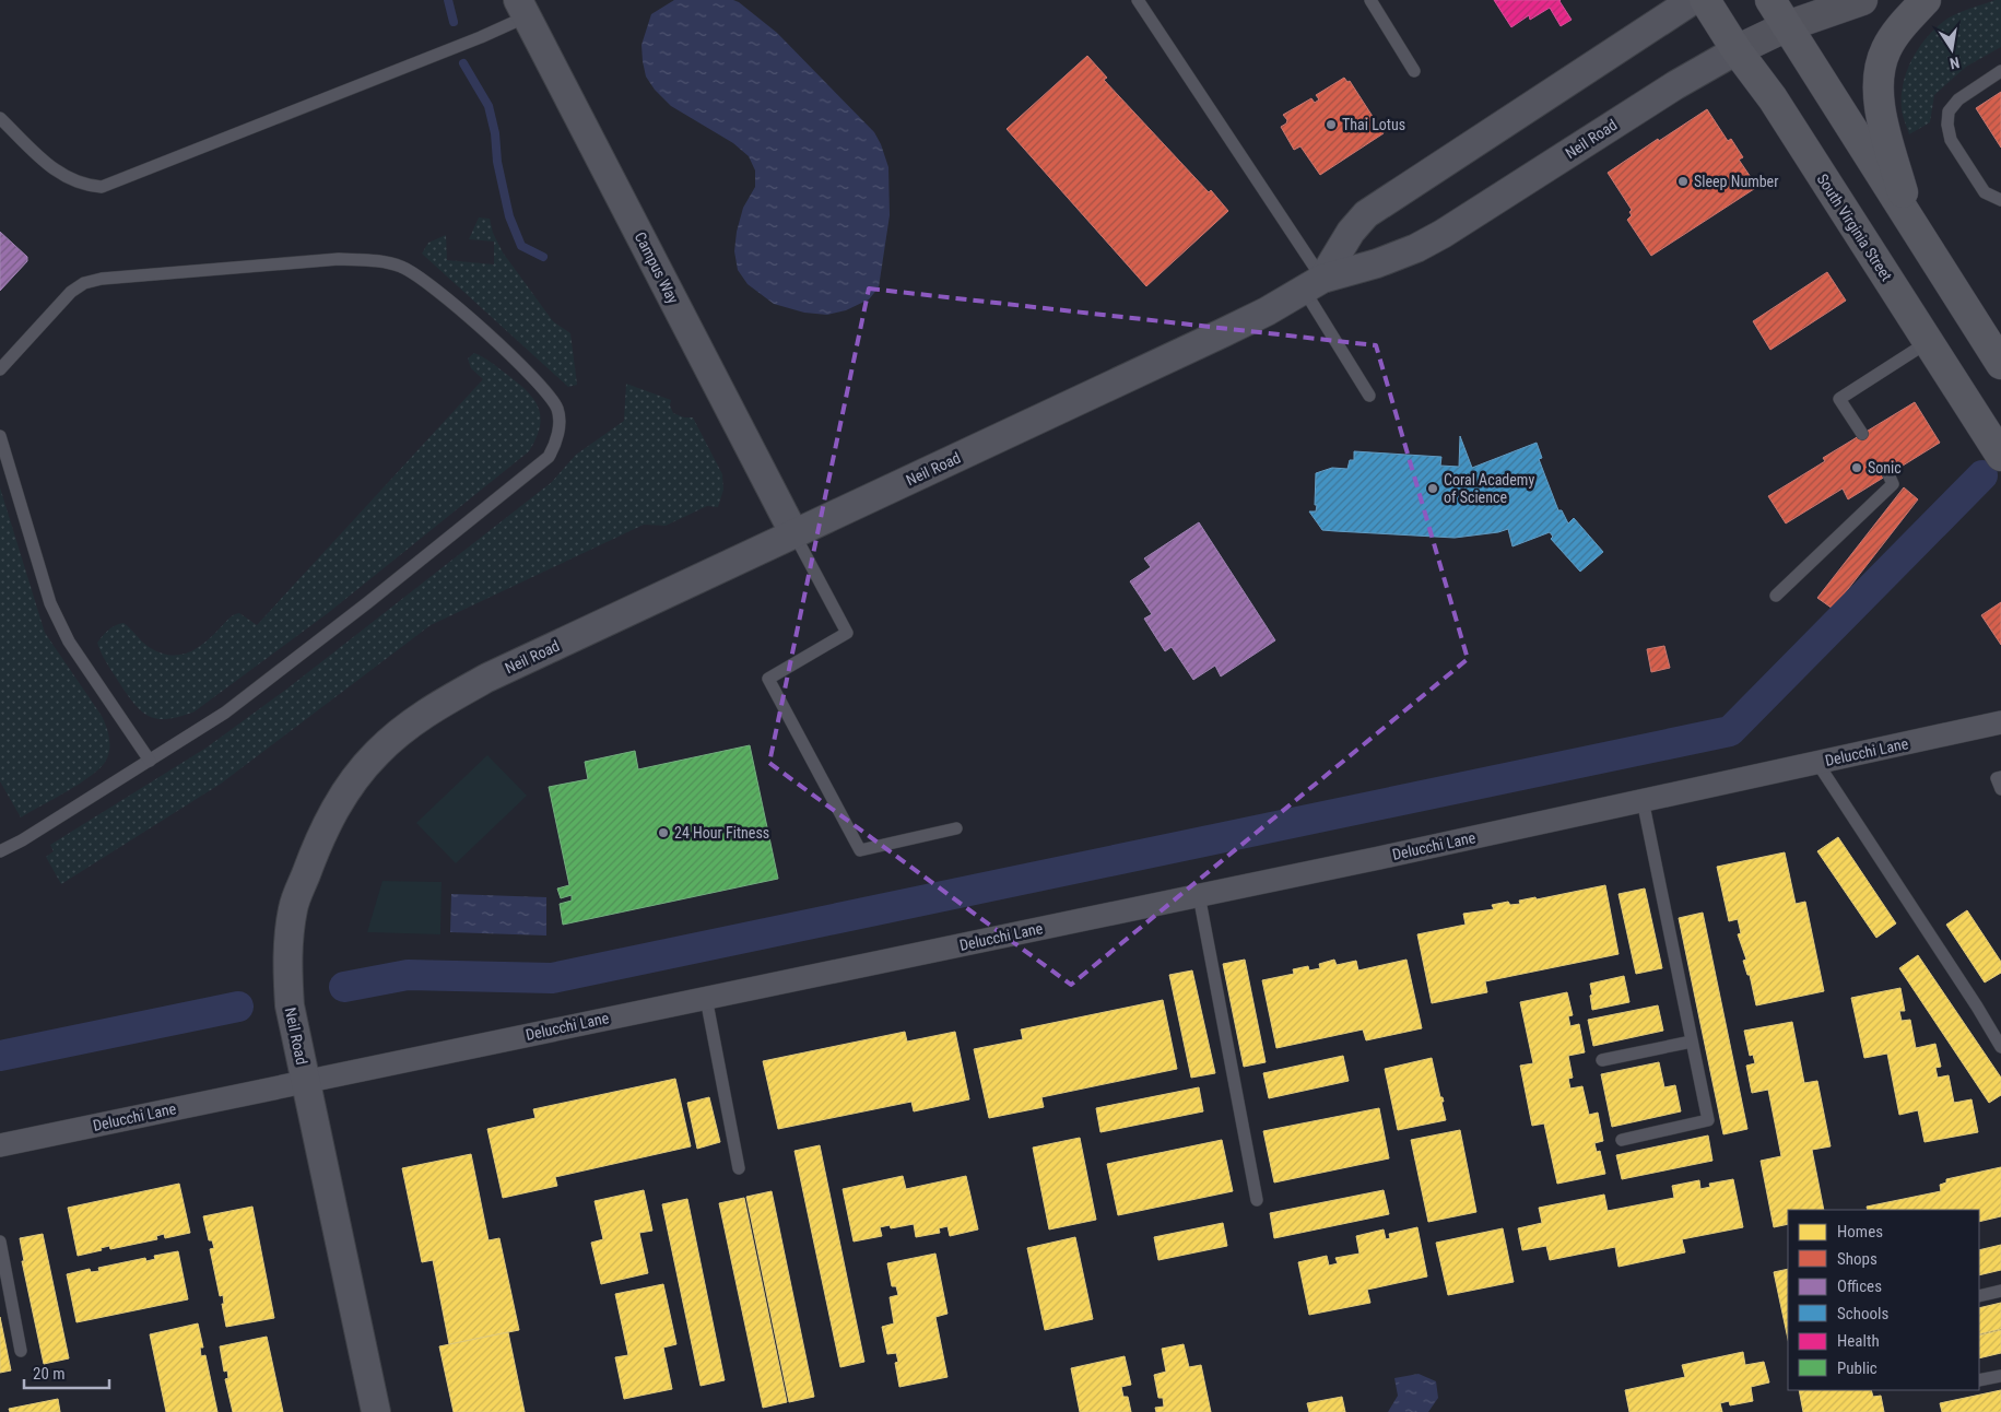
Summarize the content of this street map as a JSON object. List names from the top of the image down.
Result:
{
  "streets": {
    "main road": ["Neil Road", "South Virginia Street"],
    "street": ["Campus Way", "Delucchi Lane"]
  },
  "crossings": [
    ["Neil Road", "South Virginia Street"],
    ["Neil Road", "Campus Way"],
    ["Neil Road", "Delucchi Lane"]
  ],
  "places": [
    "Thai Lotus",
    "Sleep Number",
    "Sonic",
    "Coral Academy of Science",
    "24 Hour Fitness"
  ],
  "legend": [
    "Homes",
    "Shops",
    "Offices",
    "Schools",
    "Health",
    "Public"
  ],
  "scale_bar": "20 m",
  "north": "bottom"
}
